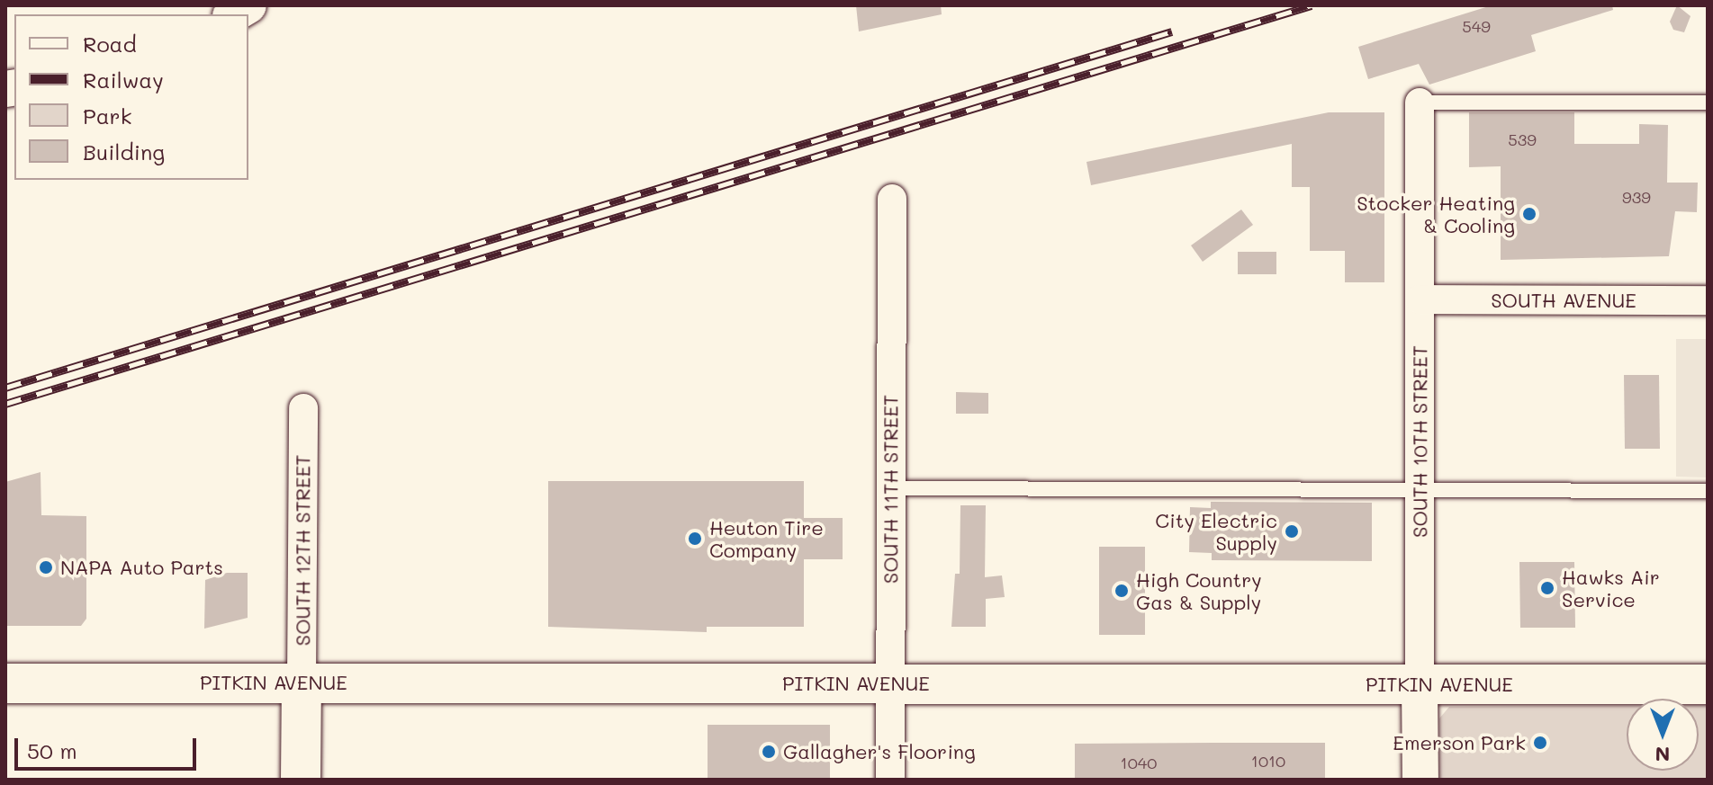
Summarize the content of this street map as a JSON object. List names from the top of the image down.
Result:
{
  "streets": {
    "main road": ["SOUTH 12TH STREET", "PITKIN AVENUE"],
    "street": ["SOUTH AVENUE", "SOUTH 10TH STREET", "SOUTH 11TH STREET"]
  },
  "crossings": [
    ["SOUTH AVENUE", "SOUTH 10TH STREET"],
    ["SOUTH 10TH STREET", "PITKIN AVENUE"],
    ["SOUTH 11TH STREET", "PITKIN AVENUE"],
    ["SOUTH 12TH STREET", "PITKIN AVENUE"]
  ],
  "places": [
    "Stocker Heating & Cooling",
    "City Electric Supply",
    "Heuton Tire Company",
    "NAPA Auto Parts",
    "Hawks Air Service",
    "High Country Gas & Supply",
    "Emerson Park",
    "Gallagher's Flooring"
  ],
  "house_numbers": [
    "549",
    "539",
    "939",
    "1010",
    "1040"
  ],
  "legend": [
    "Road",
    "Railway",
    "Park",
    "Building"
  ],
  "scale_bar": "50 m",
  "north": "bottom"
}
